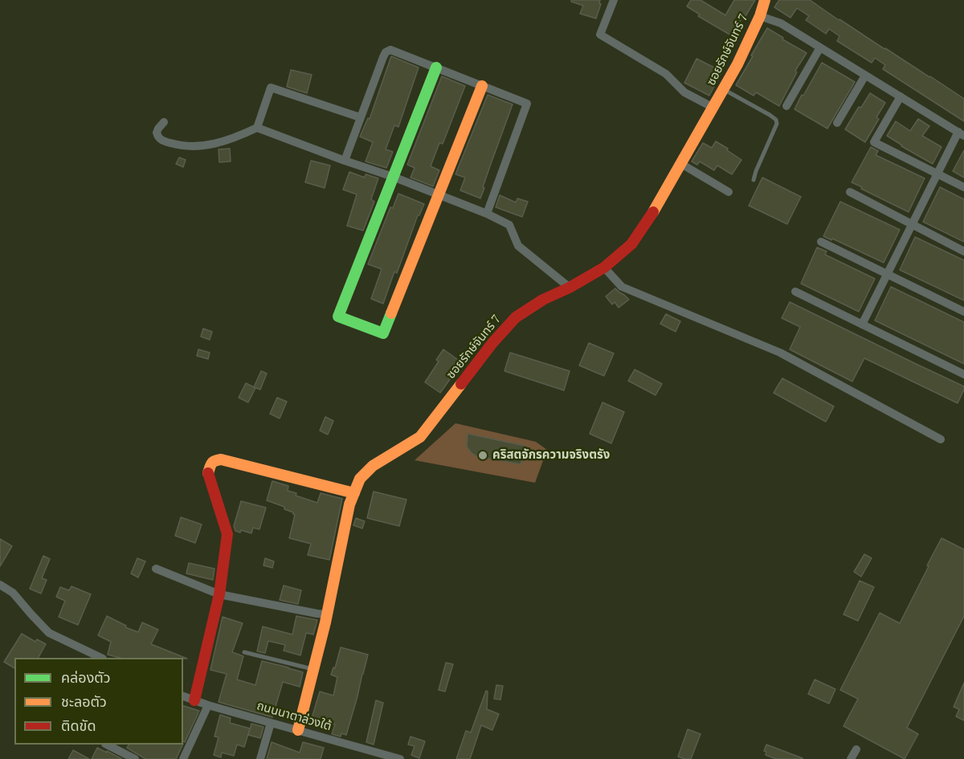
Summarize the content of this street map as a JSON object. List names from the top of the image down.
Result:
{
  "streets": {
    "street": ["ซอยรักษ์จันทร์ 7", "ถนนนาตาล่วงใต้"]
  },
  "crossings": [
    ["ซอยรักษ์จันทร์ 7", "ถนนนาตาล่วงใต้"]
  ],
  "places": ["คริสตจักรความจริงตรัง"],
  "legend": ["คล่องตัว", "ชะลอตัว", "ติดขัด"]
}
